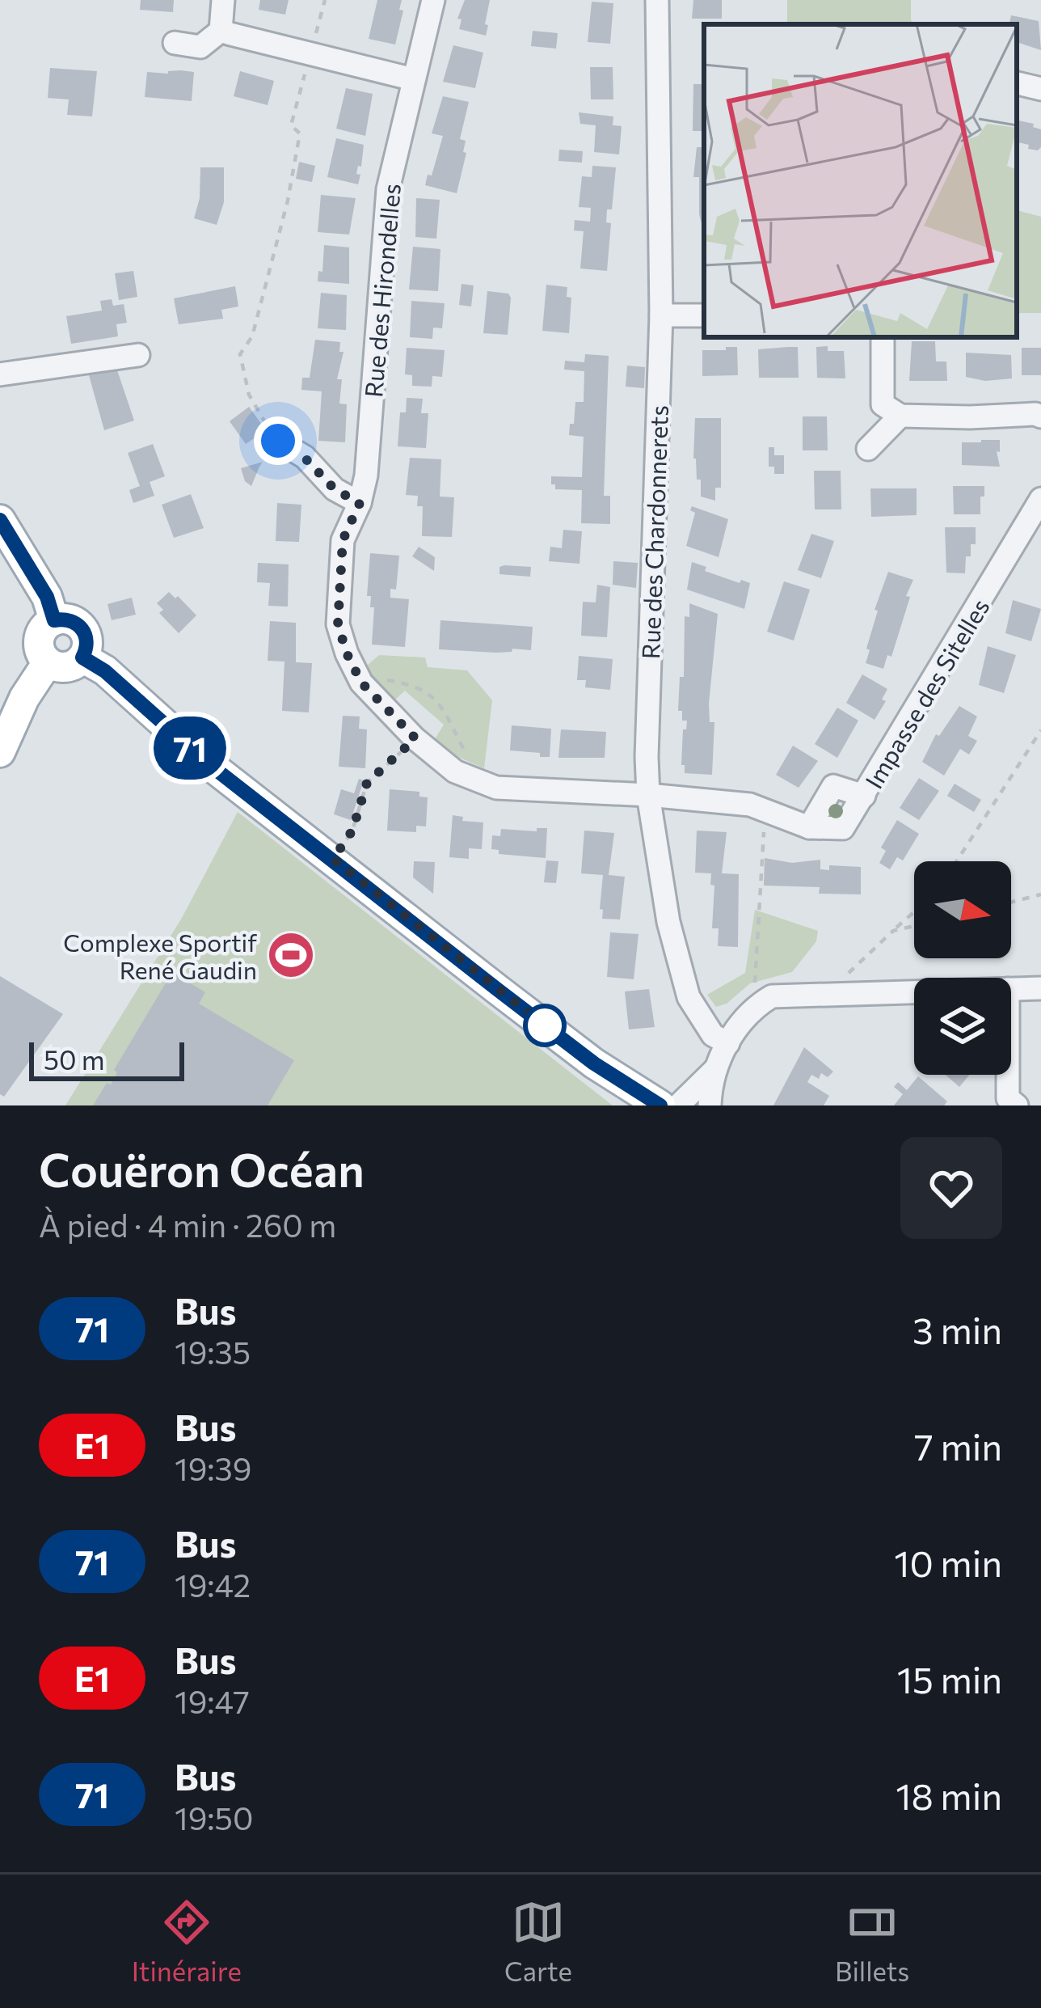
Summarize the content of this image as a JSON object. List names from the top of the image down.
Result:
{
  "streets": {
    "street": ["Rue des Hirondelles", "Rue des Chardonnerets", "Impasse des Sitelles"]
  },
  "crossings": [
    ["Rue des Hirondelles", "Rue des Chardonnerets"],
    ["Rue des Hirondelles", "Impasse des Sitelles"],
    ["Rue des Chardonnerets", "Impasse des Sitelles"]
  ],
  "places": {
    "sports": ["Complexe Sportif René Gaudin"]
  },
  "lines": ["bus line 71"],
  "scale_bar": "50 m",
  "north": "right",
  "page": {
    "on_map": "71",
    "scale": "50 m",
    "heading": ["Couëron Océan", "À pied · 4 min · 260 m"],
    "list": [
      {
        "mark": "71",
        "name": "Bus",
        "note": "19:35",
        "value": "3 min"
      },
      {
        "mark": "E1",
        "name": "Bus",
        "note": "19:39",
        "value": "7 min"
      },
      {
        "mark": "71",
        "name": "Bus",
        "note": "19:42",
        "value": "10 min"
      },
      {
        "mark": "E1",
        "name": "Bus",
        "note": "19:47",
        "value": "15 min"
      },
      {
        "mark": "71",
        "name": "Bus",
        "note": "19:50",
        "value": "18 min"
      }
    ],
    "tabs": ["Itinéraire", "Carte", "Billets"]
  }
}
